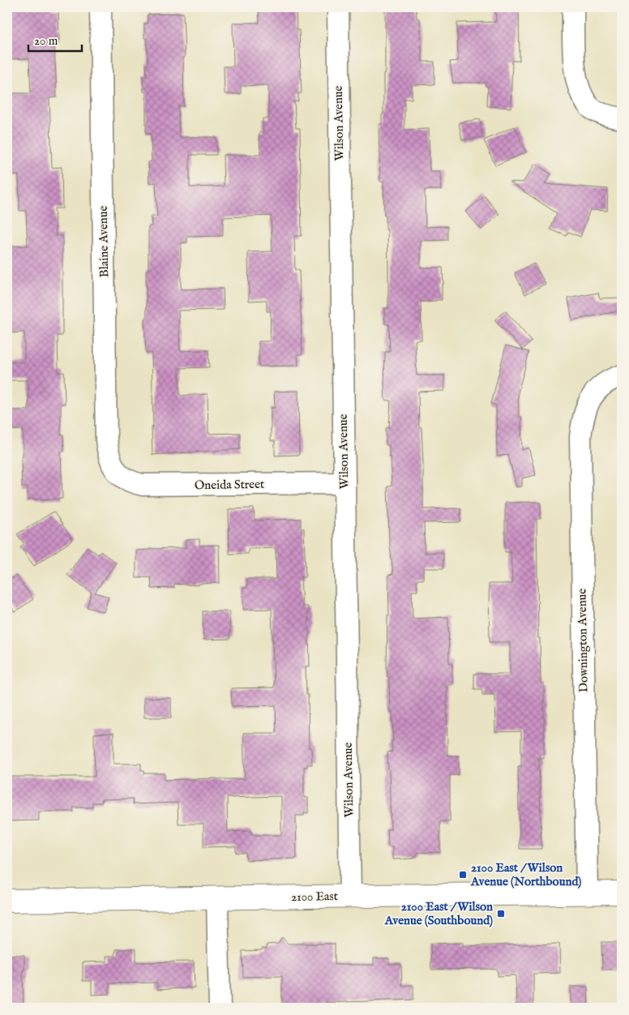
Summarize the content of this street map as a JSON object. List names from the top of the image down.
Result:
{
  "streets": {
    "street": [
      "Wilson Avenue",
      "Blaine Avenue",
      "Oneida Street",
      "Downington Avenue",
      "2100 East"
    ]
  },
  "crossings": [
    ["Wilson Avenue", "Oneida Street"],
    ["Wilson Avenue", "2100 East"],
    ["Blaine Avenue", "Oneida Street"],
    ["Downington Avenue", "2100 East"]
  ],
  "places": {
    "transit": ["2100 East / Wilson Avenue (Northbound)", "2100 East / Wilson Avenue (Southbound)"]
  },
  "scale_bar": "20 m"
}
